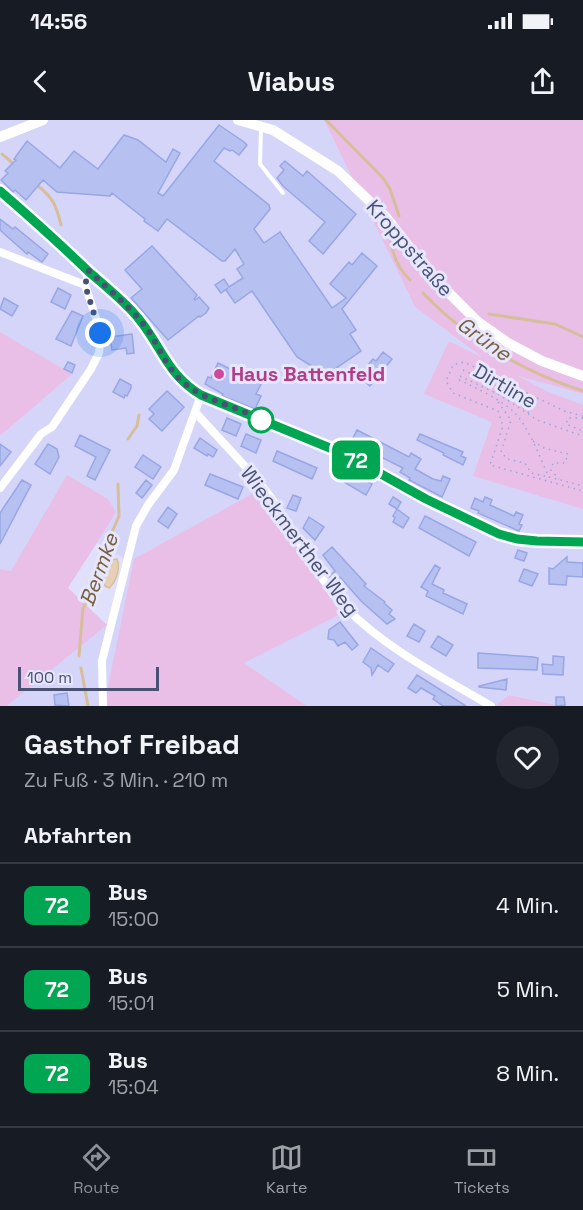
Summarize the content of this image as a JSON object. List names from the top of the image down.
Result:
{
  "streets": {
    "street": ["Kroppstraße", "Wieckmerther Weg"],
    "path": ["Dirtline"]
  },
  "water": ["Grüne", "Bermke"],
  "places": ["Haus Battenfeld"],
  "lines": ["bus line 72"],
  "scale_bar": "100 m",
  "page": {
    "status": "14:56",
    "header": "Viabus",
    "on_map": "72",
    "scale": "100 m",
    "heading": [
      ["Gasthof Freibad", "Zu Fuß · 3 Min. · 210 m"],
      "Abfahrten"
    ],
    "list": [
      {
        "mark": "72",
        "name": "Bus",
        "note": "15:00",
        "value": "4 Min."
      },
      {
        "mark": "72",
        "name": "Bus",
        "note": "15:01",
        "value": "5 Min."
      },
      {
        "mark": "72",
        "name": "Bus",
        "note": "15:04",
        "value": "8 Min."
      }
    ],
    "tabs": ["Route", "Karte", "Tickets"]
  }
}
